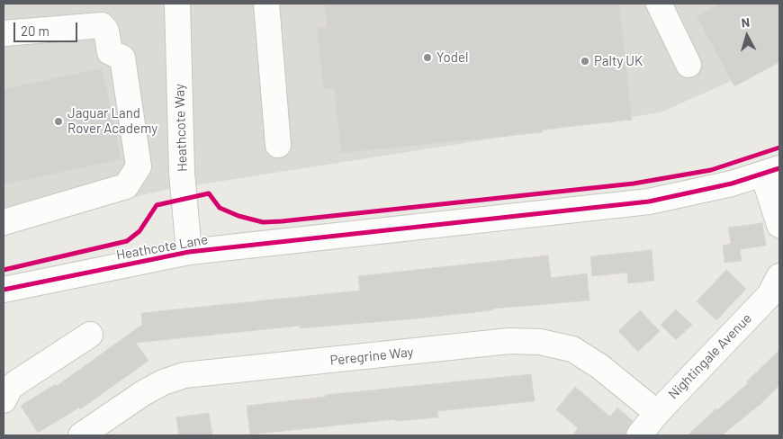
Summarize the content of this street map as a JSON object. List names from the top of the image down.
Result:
{
  "streets": {
    "street": [
      "Heathcote Way",
      "Heathcote Lane",
      "Peregrine Way",
      "Nightingale Avenue"
    ]
  },
  "crossings": [
    ["Heathcote Way", "Heathcote Lane"],
    ["Peregrine Way", "Nightingale Avenue"]
  ],
  "places": ["Yodel", "Palty UK", "Jaguar Land Rover Academy"],
  "scale_bar": "20 m",
  "north": "top"
}
